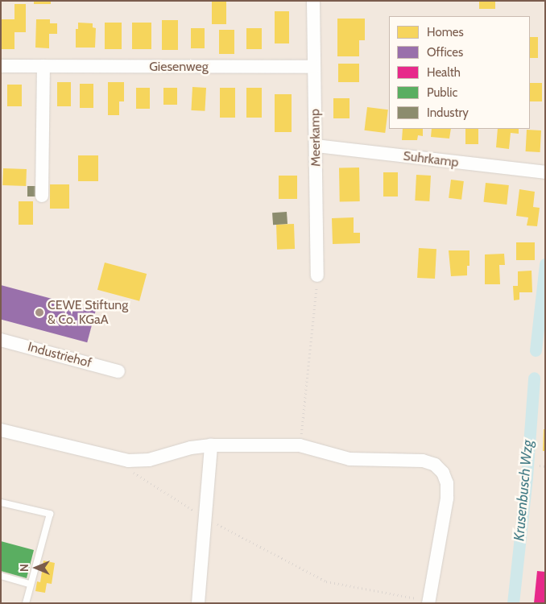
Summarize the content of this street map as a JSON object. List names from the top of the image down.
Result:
{
  "streets": {
    "street": [
      "Giesenweg",
      "Meerkamp",
      "Suhrkamp",
      "Industriehof"
    ]
  },
  "crossings": [
    ["Giesenweg", "Meerkamp"],
    ["Meerkamp", "Suhrkamp"]
  ],
  "water": ["Krusenbusch Wzg"],
  "places": ["CEWE Stiftung & Co. KGaA"],
  "legend": [
    "Homes",
    "Offices",
    "Health",
    "Public",
    "Industry"
  ],
  "north": "left"
}
